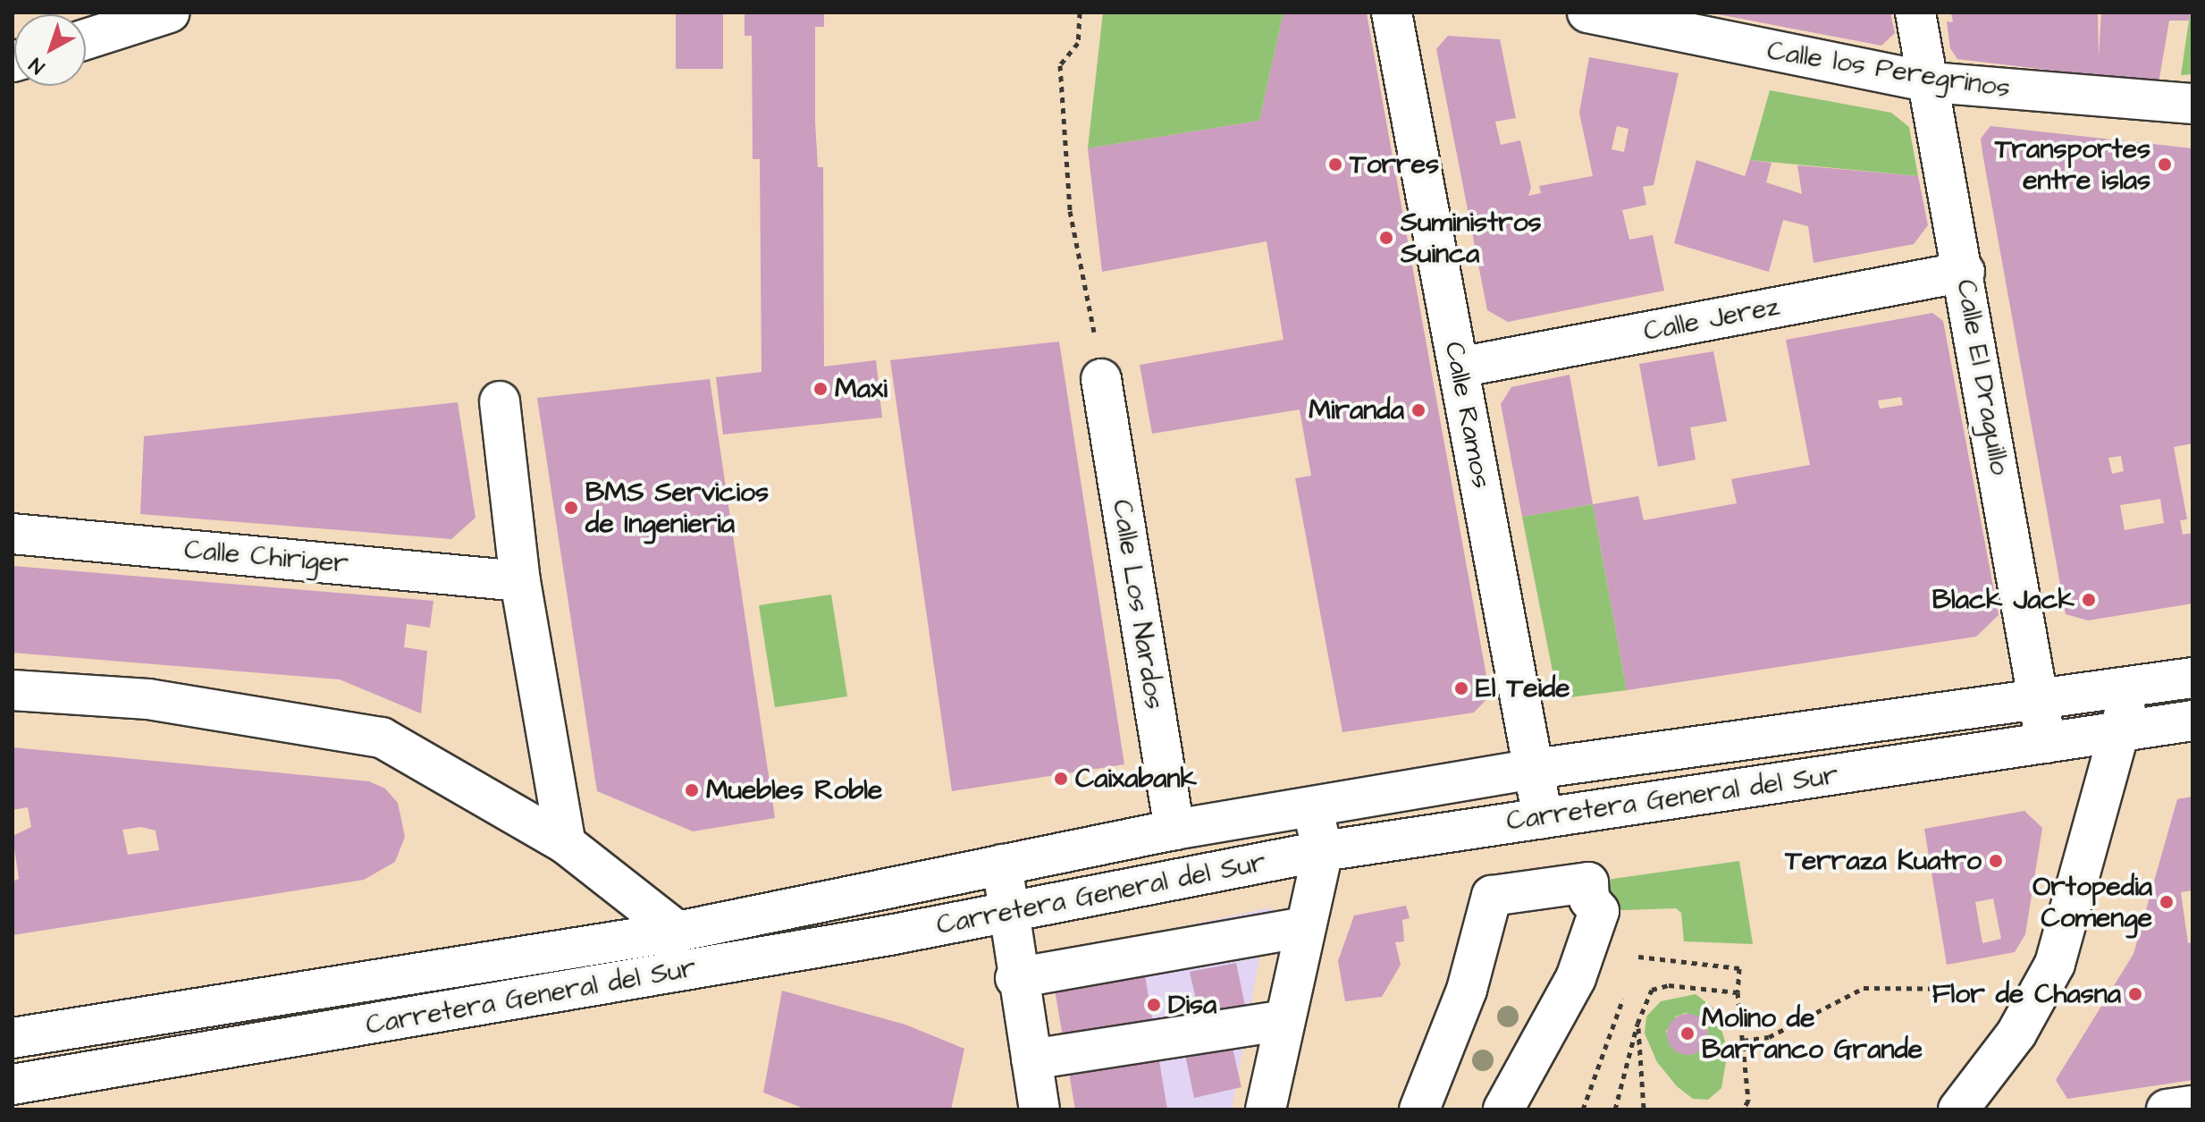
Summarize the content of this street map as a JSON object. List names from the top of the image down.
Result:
{
  "streets": {
    "street": [
      "Calle los Peregrinos",
      "Calle Jerez",
      "Calle El Draguillo",
      "Calle Ramos",
      "Calle Chiriger",
      "Calle Los Nardos",
      "Carretera General del Sur"
    ]
  },
  "crossings": [
    ["Calle los Peregrinos", "Calle El Draguillo"],
    ["Calle Jerez", "Calle El Draguillo"],
    ["Calle Jerez", "Calle Ramos"],
    ["Calle El Draguillo", "Carretera General del Sur"],
    ["Calle Ramos", "Carretera General del Sur"],
    ["Calle Los Nardos", "Carretera General del Sur"]
  ],
  "places": [
    "Torres",
    "Transportes entre islas",
    "Suministros Suinca",
    "Maxi",
    "Miranda",
    "BMS Servicios de Ingenieria",
    "Black Jack",
    "El Teide",
    "Caixabank",
    "Muebles Roble",
    "Terraza Kuatro",
    "Ortopedia Comenge",
    "Flor de Chasna",
    "Disa",
    "Molino de Barranco Grande"
  ],
  "north": "bottom left"
}
